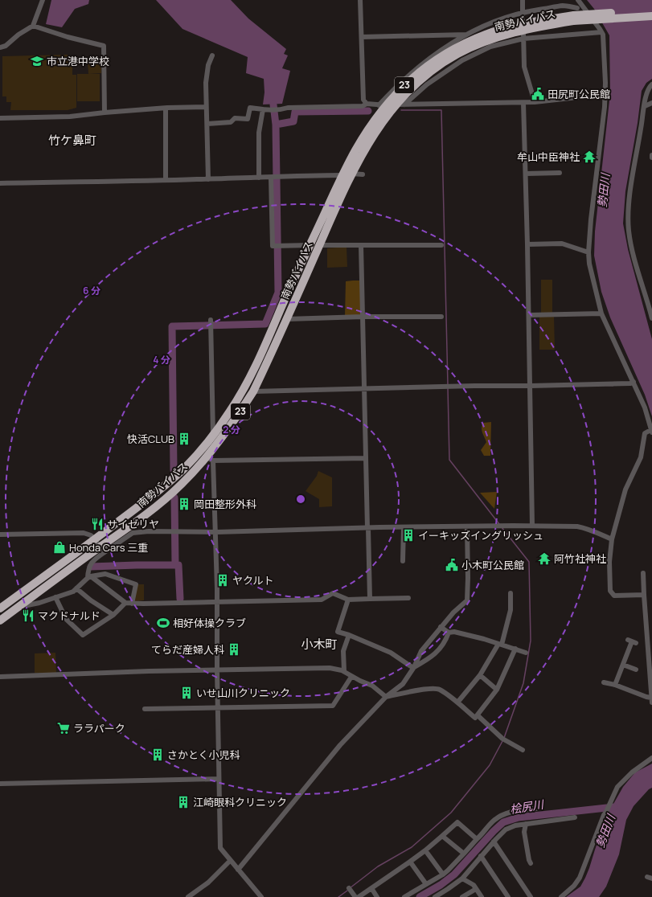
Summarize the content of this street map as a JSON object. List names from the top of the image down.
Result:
{
  "streets": {
    "highway": ["南勢バイパス", "23"]
  },
  "districts": ["竹ケ鼻町", "小木町"],
  "water": ["勢田川", "桧尻川"],
  "places": {
    "school or university": ["市立港中学校"],
    "public building": ["田尻町公民館", "小木町公民館"],
    "temple": ["牟山中臣神社", "阿竹社神社"],
    "building": [
      "快活CLUB",
      "岡田整形外科",
      "イーキッズイングリッシュ",
      "ヤクルト",
      "てらだ産婦人科",
      "いせ山川クリニック",
      "さかとく小児科",
      "江崎眼科クリニック"
    ],
    "restaurant": ["サイゼリヤ", "マクドナルド"],
    "shop": ["Honda Cars 三重"],
    "sports": ["相好体操クラブ"],
    "supermarket": ["ララパーク"]
  },
  "rings": ["6 分", "4 分", "2 分"]
}
